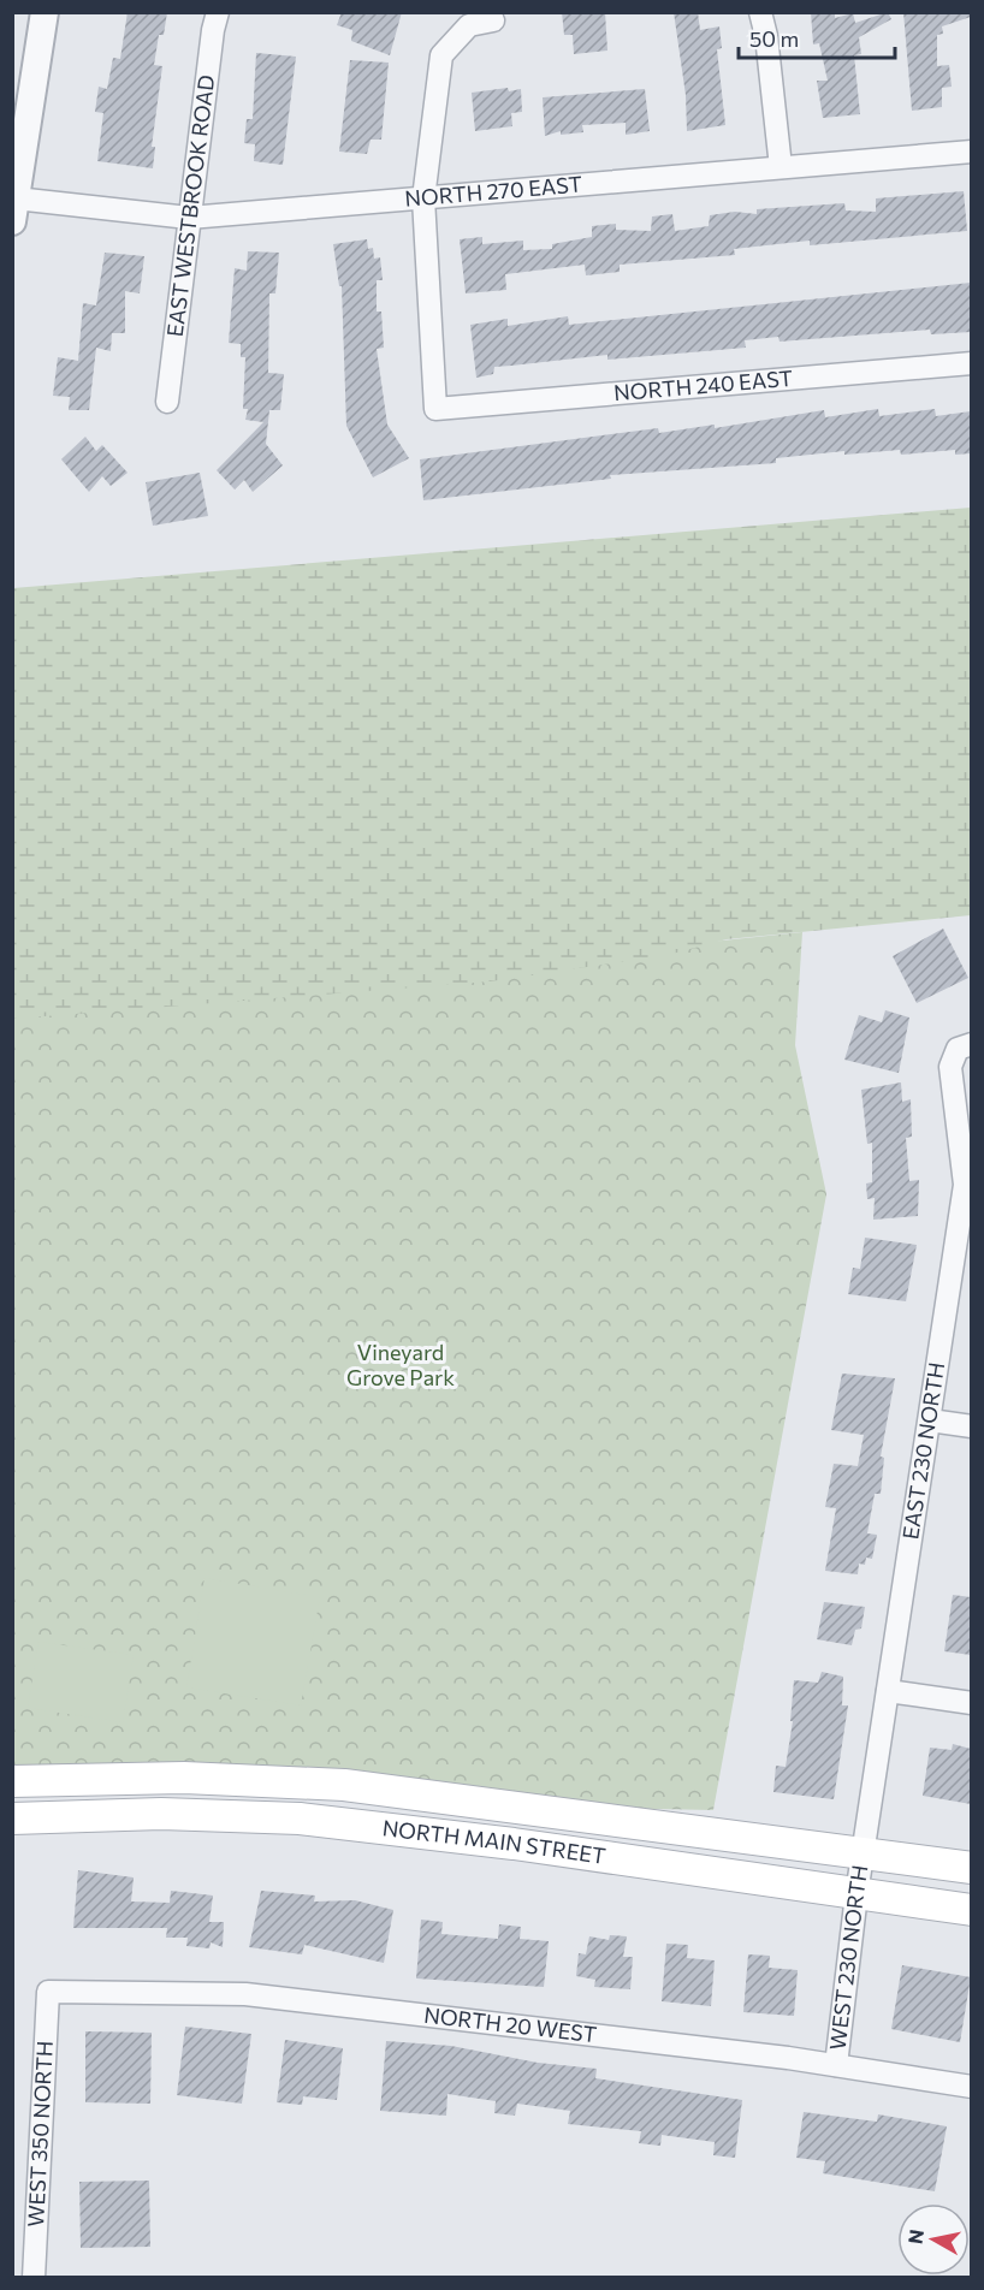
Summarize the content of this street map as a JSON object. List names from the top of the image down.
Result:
{
  "streets": {
    "main road": ["NORTH MAIN STREET"],
    "street": [
      "NORTH 270 EAST",
      "EAST WESTBROOK ROAD",
      "NORTH 240 EAST",
      "EAST 230 NORTH",
      "WEST 230 NORTH",
      "NORTH 20 WEST",
      "WEST 350 NORTH"
    ]
  },
  "crossings": [
    ["NORTH 270 EAST", "EAST WESTBROOK ROAD"],
    ["NORTH 270 EAST", "NORTH 240 EAST"],
    ["EAST 230 NORTH", "NORTH MAIN STREET"],
    ["EAST 230 NORTH", "WEST 230 NORTH"],
    ["NORTH MAIN STREET", "WEST 230 NORTH"],
    ["WEST 230 NORTH", "NORTH 20 WEST"],
    ["NORTH 20 WEST", "WEST 350 NORTH"]
  ],
  "parks": ["Vineyard Grove Park"],
  "scale_bar": "50 m",
  "north": "left"
}
